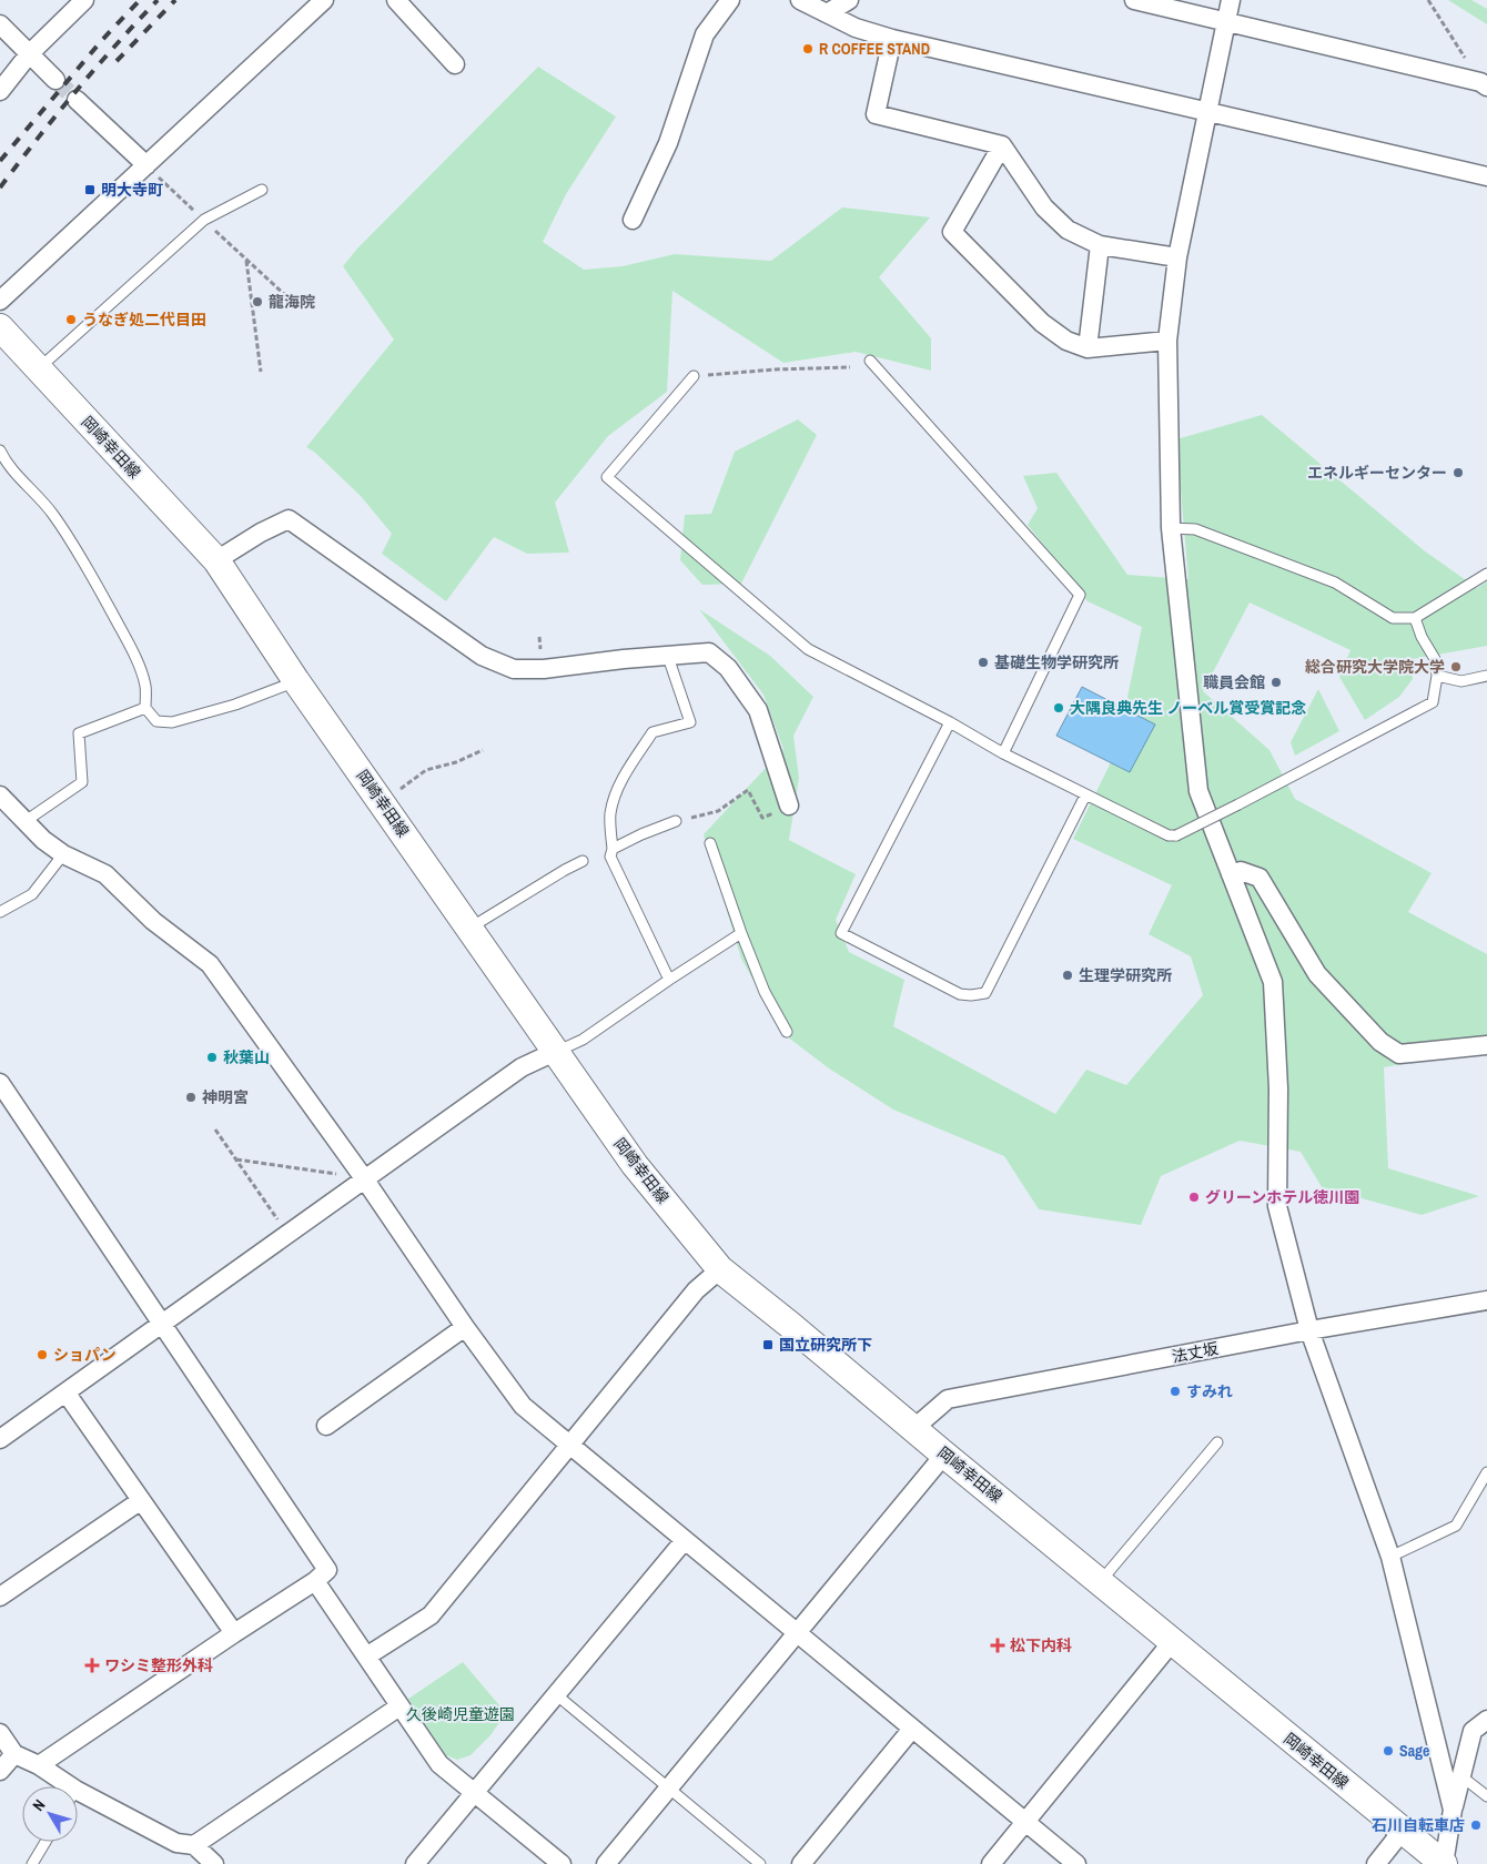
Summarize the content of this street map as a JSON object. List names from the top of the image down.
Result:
{
  "streets": {
    "main road": ["岡崎幸田線"],
    "street": ["法丈坂"]
  },
  "crossings": [
    ["岡崎幸田線", "法丈坂"]
  ],
  "parks": ["久後崎児童遊園"],
  "places": {
    "other": [
      "R COFFEE STAND",
      "龍海院",
      "うなぎ処二代目田",
      "エネルギーセンター",
      "基礎生物学研究所",
      "総合研究大学院大学",
      "職員会館",
      "大隅良典先生 ノーベル賞受賞記念",
      "生理学研究所",
      "秋葉山",
      "神明宮",
      "グリーンホテル徳川園",
      "ショパン",
      "すみれ",
      "Sage",
      "石川自転車店"
    ],
    "transit": ["明大寺町", "国立研究所下"],
    "health": ["松下内科", "ワシミ整形外科"]
  },
  "north": "top left"
}
